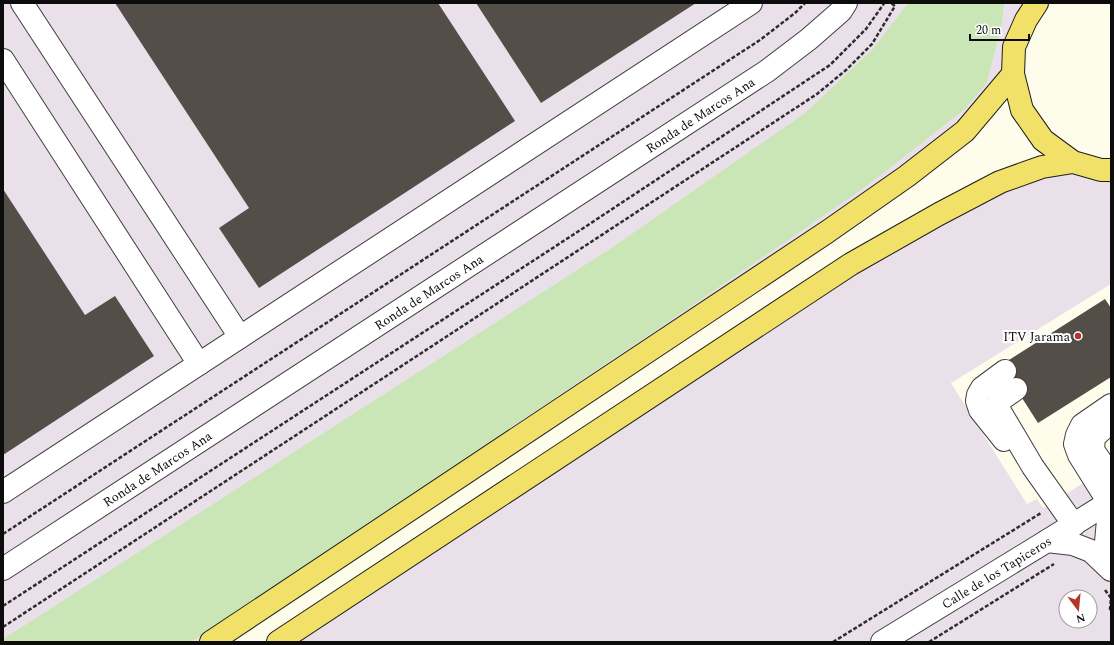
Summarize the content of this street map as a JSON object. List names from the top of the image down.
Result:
{
  "streets": {
    "street": ["Ronda de Marcos Ana", "Calle de los Tapiceros"]
  },
  "places": ["ITV Jarama"],
  "scale_bar": "20 m",
  "north": "bottom"
}
